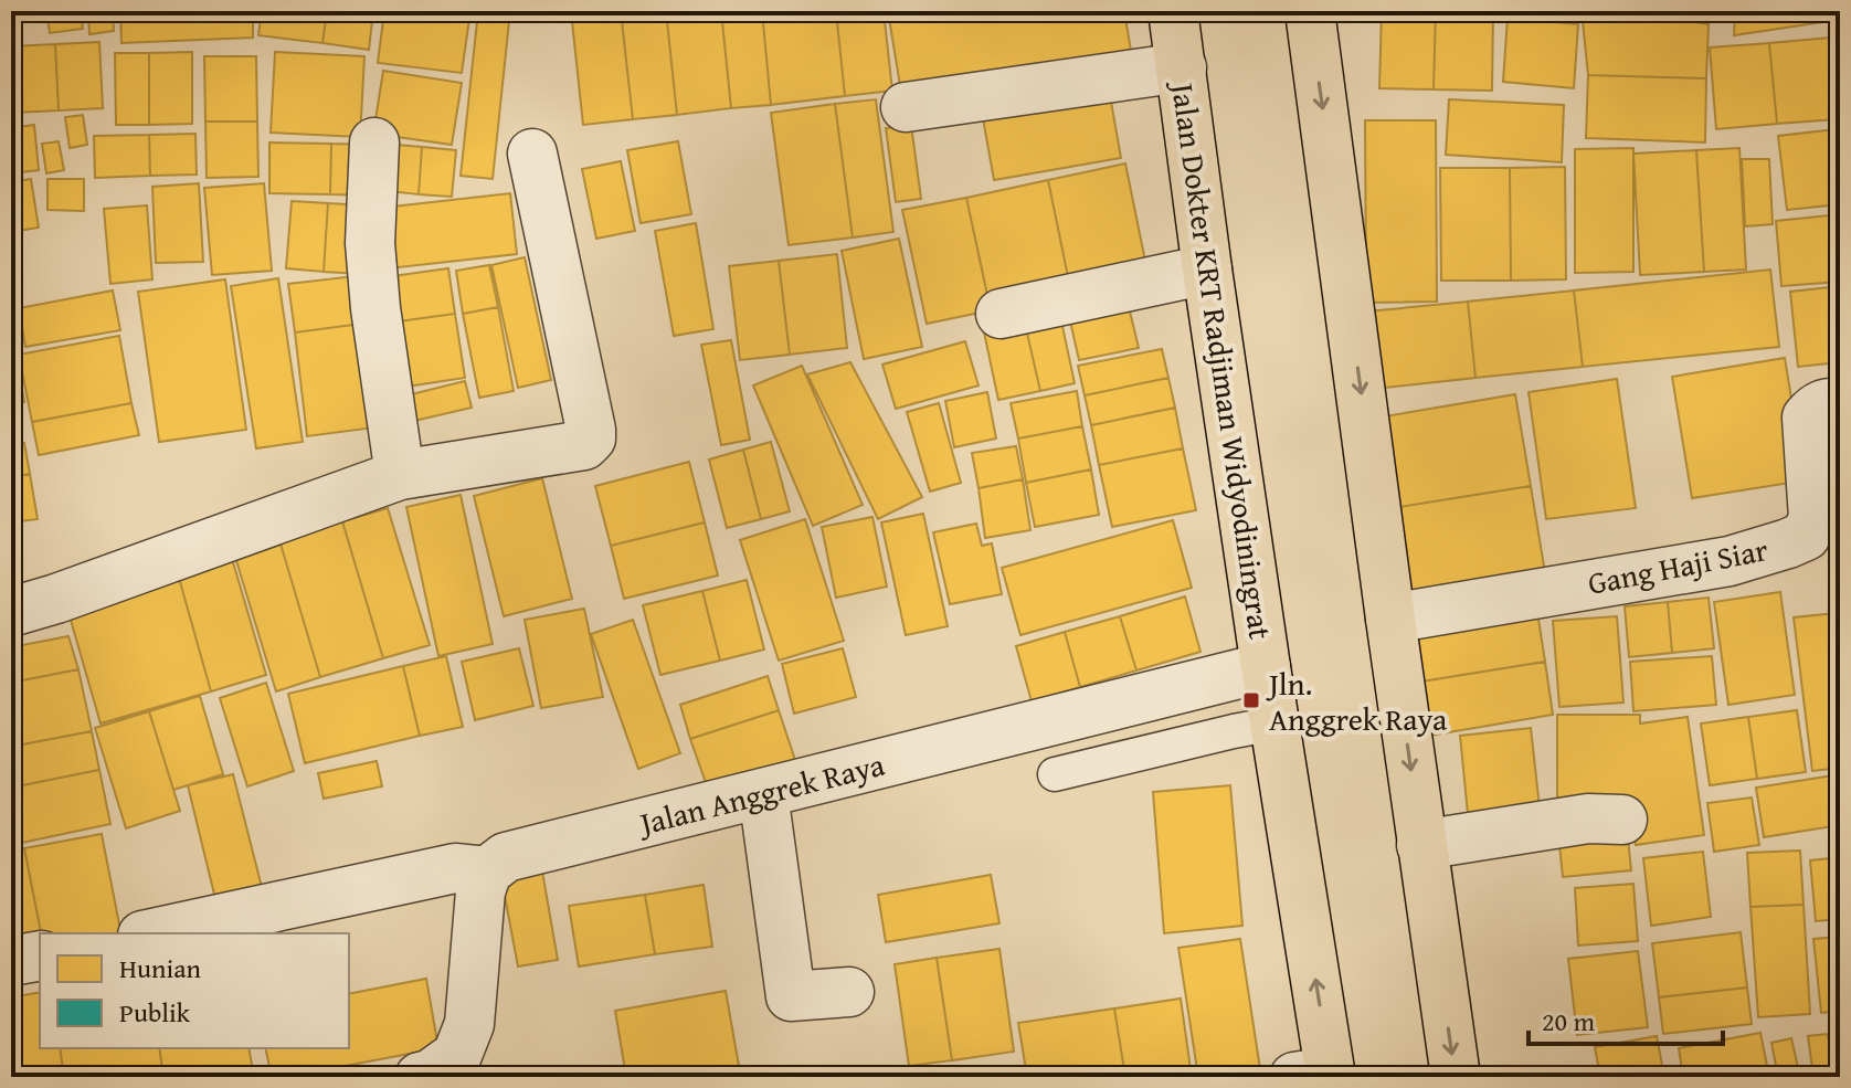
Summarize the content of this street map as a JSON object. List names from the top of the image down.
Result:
{
  "streets": {
    "main road": ["Jalan Dokter KRT Radjiman Widyodiningrat"],
    "street": ["Gang Haji Siar", "Jalan Anggrek Raya"]
  },
  "crossings": [
    ["Jalan Dokter KRT Radjiman Widyodiningrat", "Jalan Anggrek Raya"]
  ],
  "places": {
    "transit": ["Jln. Anggrek Raya"]
  },
  "legend": ["Hunian", "Publik"],
  "scale_bar": "20 m"
}
